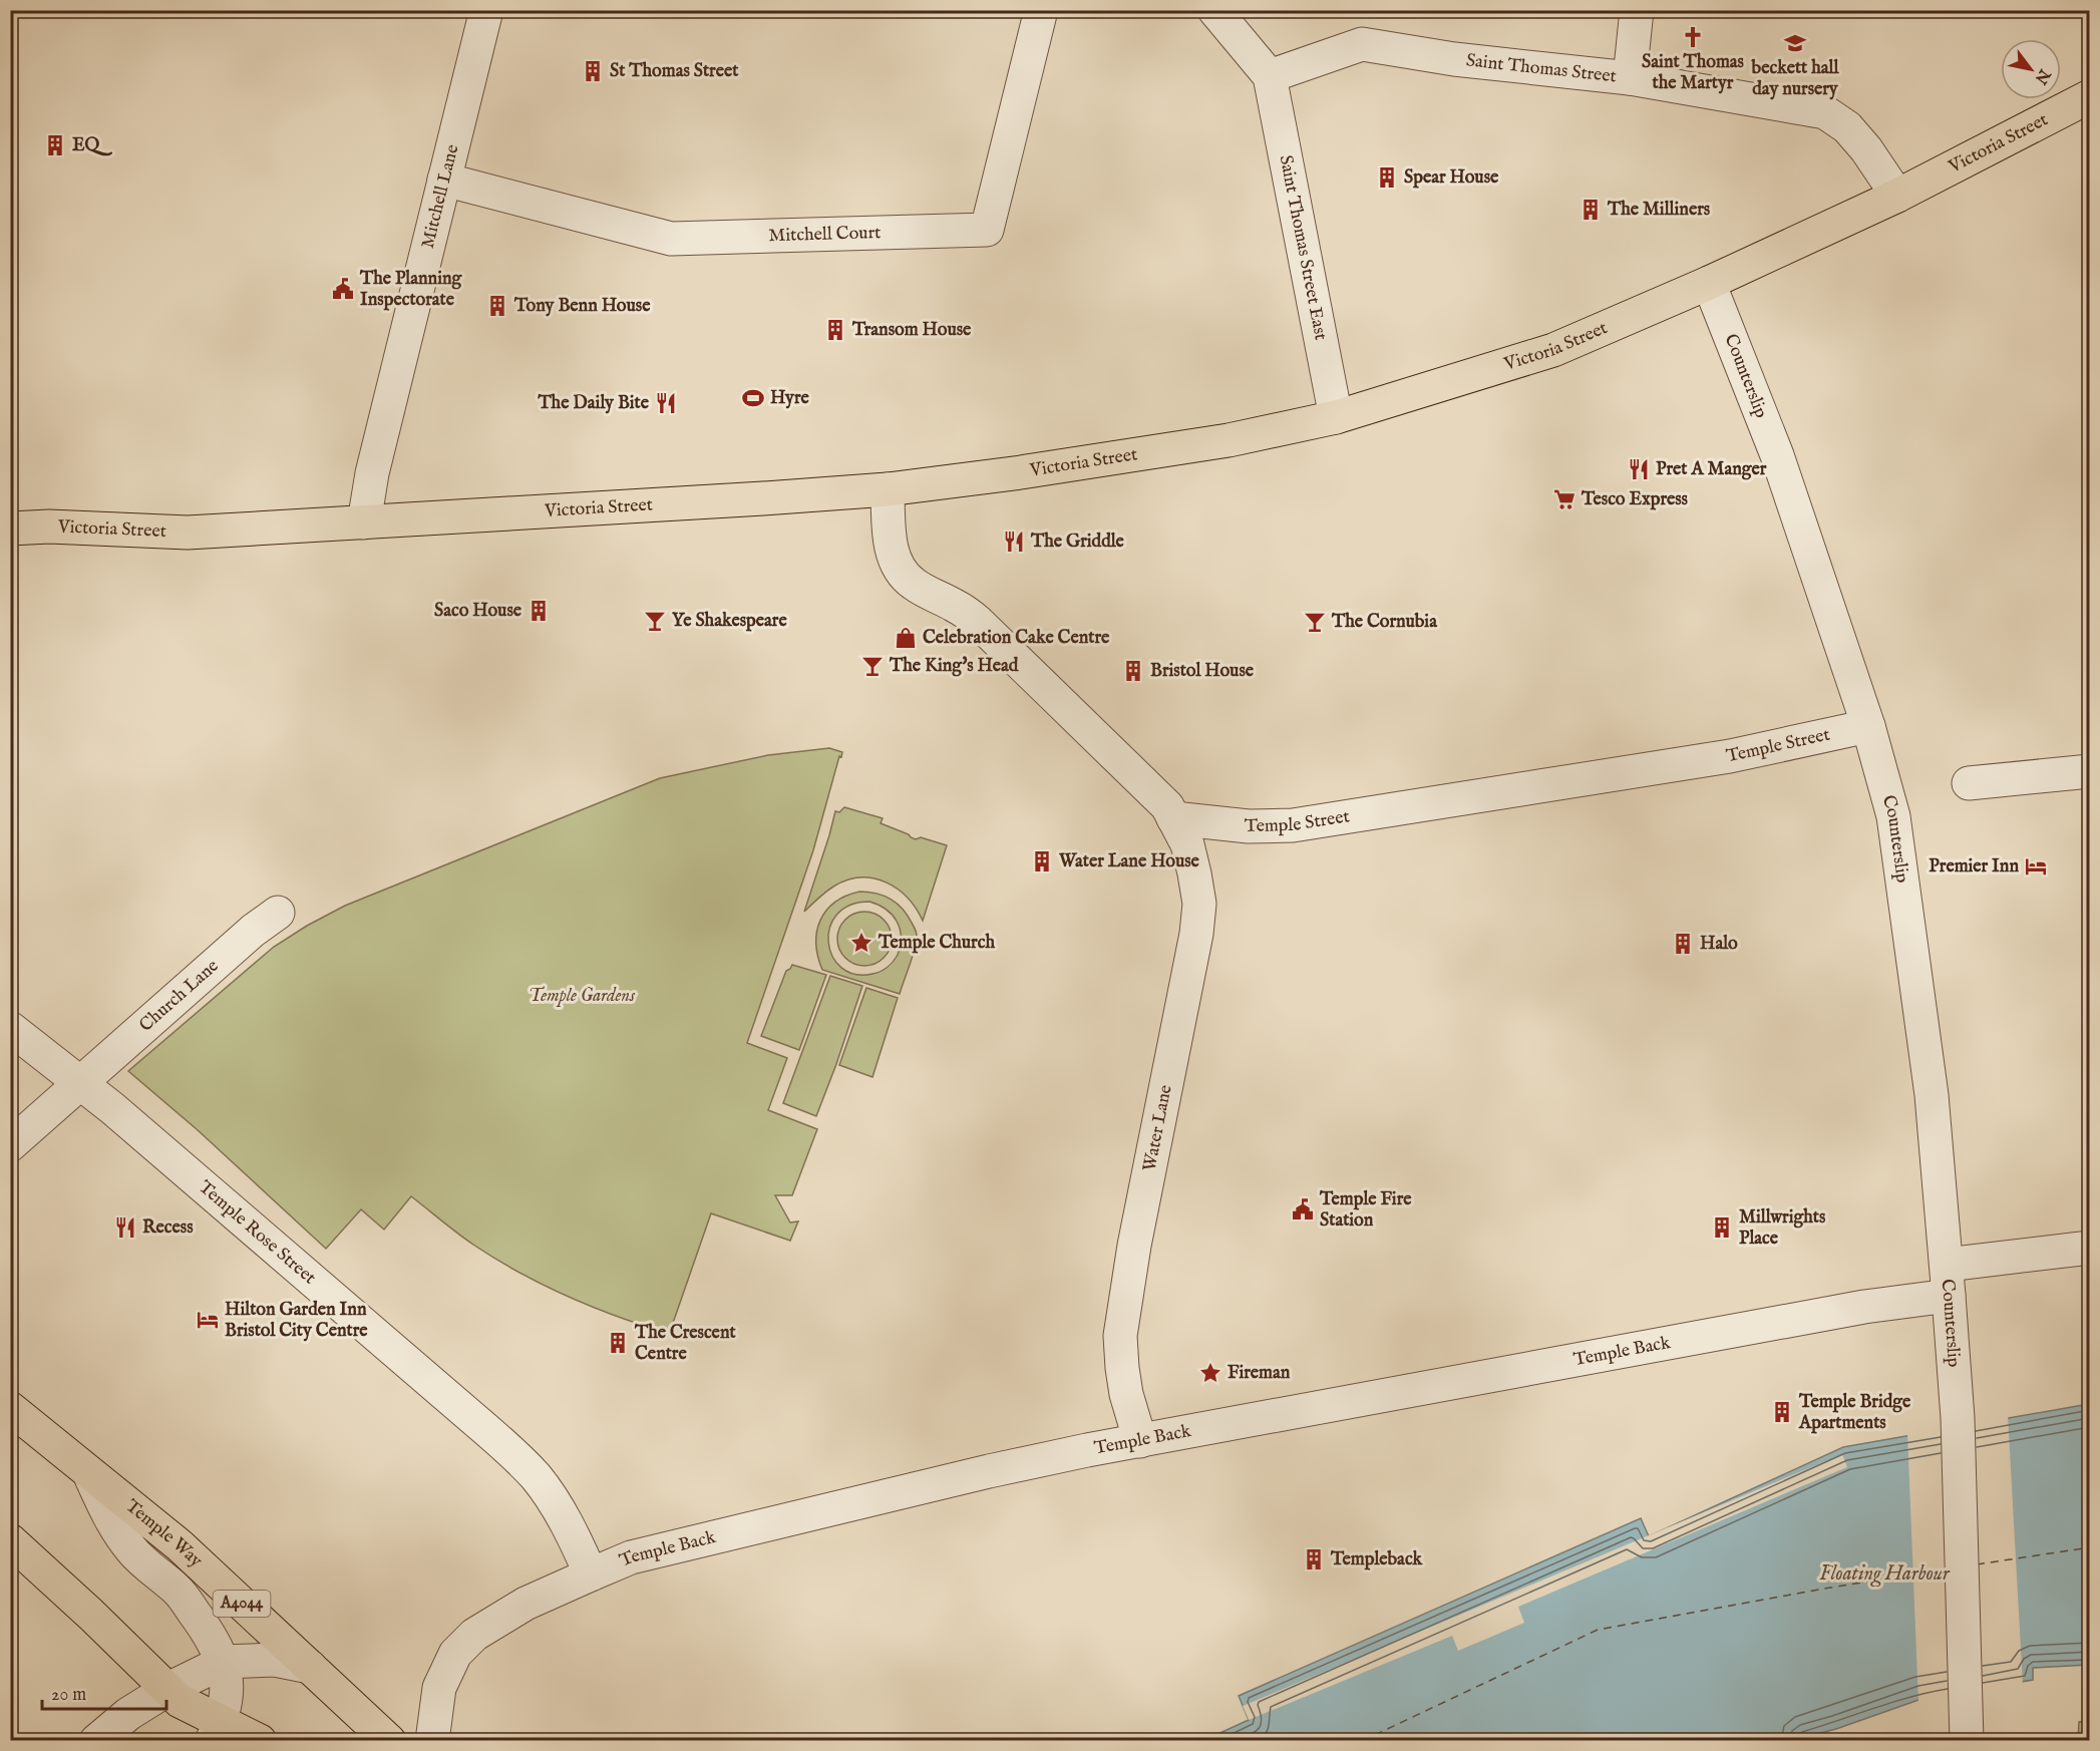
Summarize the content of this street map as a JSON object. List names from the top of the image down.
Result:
{
  "streets": {
    "main road": ["Victoria Street", "Temple Way", "A4044"],
    "street": [
      "Saint Thomas Street",
      "Mitchell Lane",
      "Mitchell Court",
      "Saint Thomas Street East",
      "Counterslip",
      "Temple Street",
      "Church Lane",
      "Water Lane",
      "Temple Rose Street",
      "Temple Back"
    ]
  },
  "crossings": [
    ["Saint Thomas Street", "Victoria Street"],
    ["Saint Thomas Street", "Saint Thomas Street East"],
    ["Victoria Street", "Mitchell Lane"],
    ["Victoria Street", "Saint Thomas Street East"],
    ["Victoria Street", "Counterslip"],
    ["Mitchell Lane", "Mitchell Court"],
    ["Counterslip", "Temple Street"],
    ["Counterslip", "Temple Back"],
    ["Temple Street", "Water Lane"],
    ["Church Lane", "Temple Rose Street"],
    ["Water Lane", "Temple Back"],
    ["Temple Rose Street", "Temple Back"]
  ],
  "water": ["Floating Harbour"],
  "parks": ["Temple Gardens"],
  "places": {
    "church": ["Saint Thomas the Martyr"],
    "school or university": ["beckett hall day nursery"],
    "building": [
      "St Thomas Street",
      "EQ",
      "Spear House",
      "The Milliners",
      "Tony Benn House",
      "Transom House",
      "Saco House",
      "Bristol House",
      "Water Lane House",
      "Halo",
      "Millwrights Place",
      "The Crescent Centre",
      "Temple Bridge Apartments",
      "Templeback"
    ],
    "public building": ["The Planning Inspectorate", "Temple Fire Station"],
    "sports": ["Hyre"],
    "restaurant": [
      "The Daily Bite",
      "Pret A Manger",
      "The Griddle",
      "Recess"
    ],
    "supermarket": ["Tesco Express"],
    "bar": ["Ye Shakespeare", "The Cornubia", "The King's Head"],
    "shop": ["Celebration Cake Centre"],
    "hotel": ["Premier Inn", "Hilton Garden Inn Bristol City Centre"],
    "place": ["Temple Church", "Fireman"]
  },
  "scale_bar": "20 m",
  "north": "bottom right"
}
